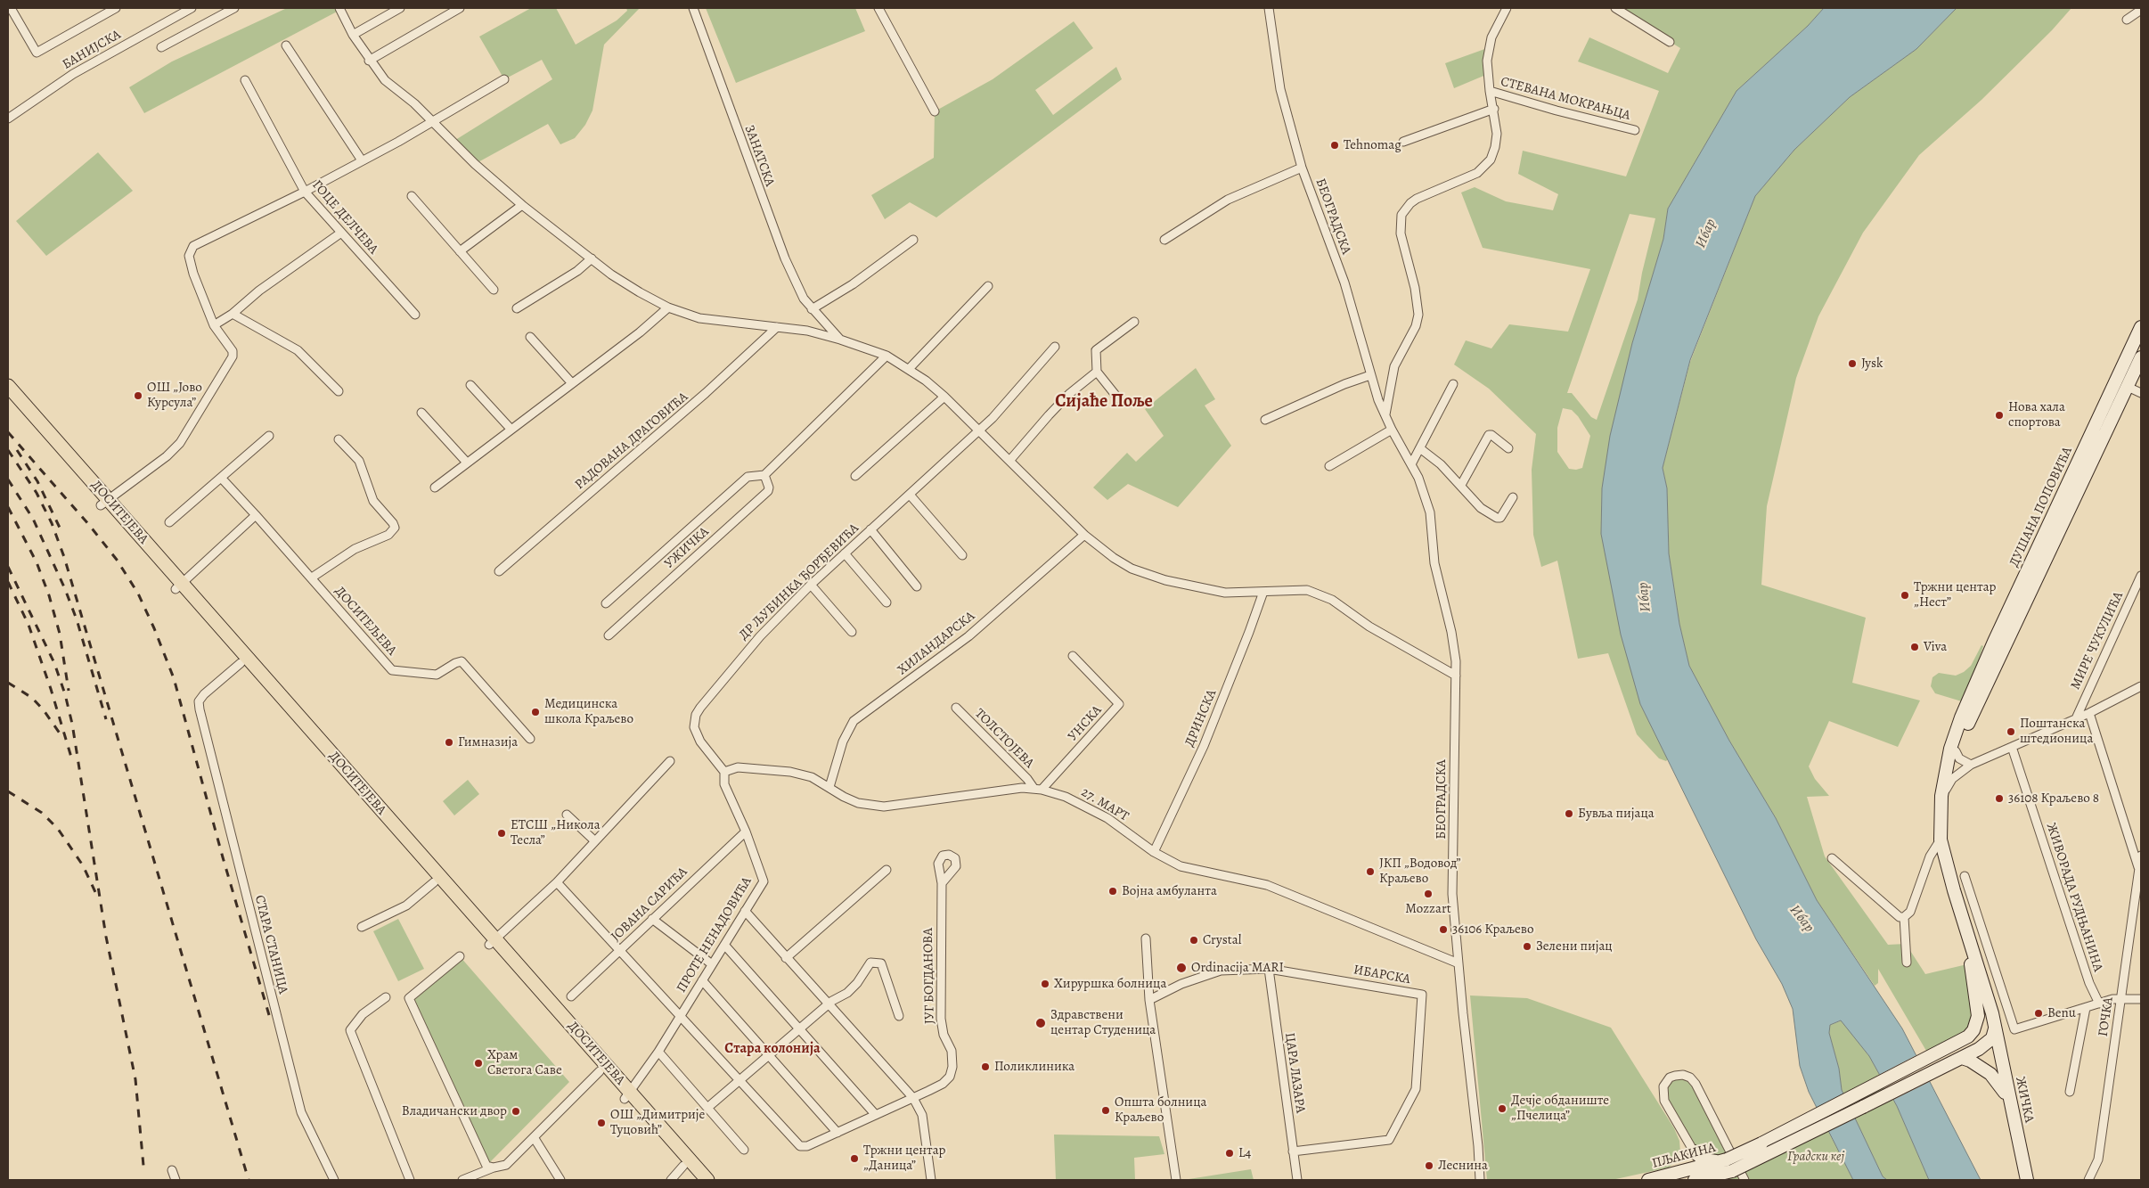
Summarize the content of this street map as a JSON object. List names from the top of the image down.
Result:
{
  "streets": {
    "main road": [
      "ДУШАНА ПОПОВИЋА",
      "ДОСИТЕЈЕВА",
      "ЖИЧКА",
      "ПЉАКИНА"
    ],
    "street": [
      "БАНИЈСКА",
      "СТЕВАНА МОКРАЊЦА",
      "ЗАНАТСКА",
      "БЕОГРАДСКА",
      "ГОЦЕ ДЕЛЧЕВА",
      "РАДОВАНА ДРАГОВИЋА",
      "УЖИЧКА",
      "ДР ЉУБИНКА ЂОРЂЕВИЋА",
      "ДОСИТЕЉЕВА",
      "МИРЕ ЧУКУЛИЋА",
      "ХИЛАНДАРСКА",
      "ДРИНСКА",
      "УНСКА",
      "ТОЛСТОЈЕВА",
      "27. МАРТ",
      "ЖИВОРАДА РУДЊАНИНА",
      "ЈОВАНА САРИЋА",
      "ПРОТЕ НЕНАДОВИЋА",
      "СТАРА СТАНИЦА",
      "ИБАРСКА",
      "ЈУГ БОГДАНОВА",
      "ГОЧКА",
      "ЦАРА ЛАЗАРА"
    ]
  },
  "crossings": [
    ["БЕОГРАДСКА", "27. МАРТ"],
    ["ДУШАНА ПОПОВИЋА", "ЖИЧКА"],
    ["ДУШАНА ПОПОВИЋА", "ПЉАКИНА"],
    ["ДОСИТЕЈЕВА", "ПРОТЕ НЕНАДОВИЋА"],
    ["ДОСИТЕЈЕВА", "СТАРА СТАНИЦА"],
    ["ДР ЉУБИНКА ЂОРЂЕВИЋА", "27. МАРТ"],
    ["ДР ЉУБИНКА ЂОРЂЕВИЋА", "ПРОТЕ НЕНАДОВИЋА"],
    ["ХИЛАНДАРСКА", "27. МАРТ"],
    ["ДРИНСКА", "27. МАРТ"],
    ["УНСКА", "ТОЛСТОЈЕВА"],
    ["УНСКА", "27. МАРТ"],
    ["ТОЛСТОЈЕВА", "27. МАРТ"],
    ["27. МАРТ", "ПРОТЕ НЕНАДОВИЋА"],
    ["ЈОВАНА САРИЋА", "ПРОТЕ НЕНАДОВИЋА"],
    ["ИБАРСКА", "ЦАРА ЛАЗАРА"],
    ["ЖИЧКА", "ПЉАКИНА"]
  ],
  "districts": ["Сијаће Поље", "Стара колонија"],
  "water": ["Ибар"],
  "parks": ["Градски кеј"],
  "places": [
    "Tehnomag",
    "Jysk",
    "ОШ „Јово Курсула”",
    "Нова хала спортова",
    "Тржни центар „Нест”",
    "Viva",
    "Медицинска школа Краљево",
    "Поштанска штедионица",
    "Гимназија",
    "36108 Краљево 8",
    "Бувља пијаца",
    "ЕТСШ „Никола Тесла”",
    "ЈКП „Водовод” Краљево",
    "Војна амбуланта",
    "Mozzart",
    "36106 Краљево",
    "Crystal",
    "Зелени пијац",
    "Ordinacija MARI",
    "Хируршка болница",
    "Benu",
    "Здравствени центар Студеница",
    "Храм Светога Саве",
    "Поликлиника",
    "Дечје обданиште „Пчелица”",
    "Општа болница Краљево",
    "Владичански двор",
    "ОШ „Димитрије Туцовић”",
    "L4",
    "Тржни центар „Даница”",
    "Леснина"
  ]
}
